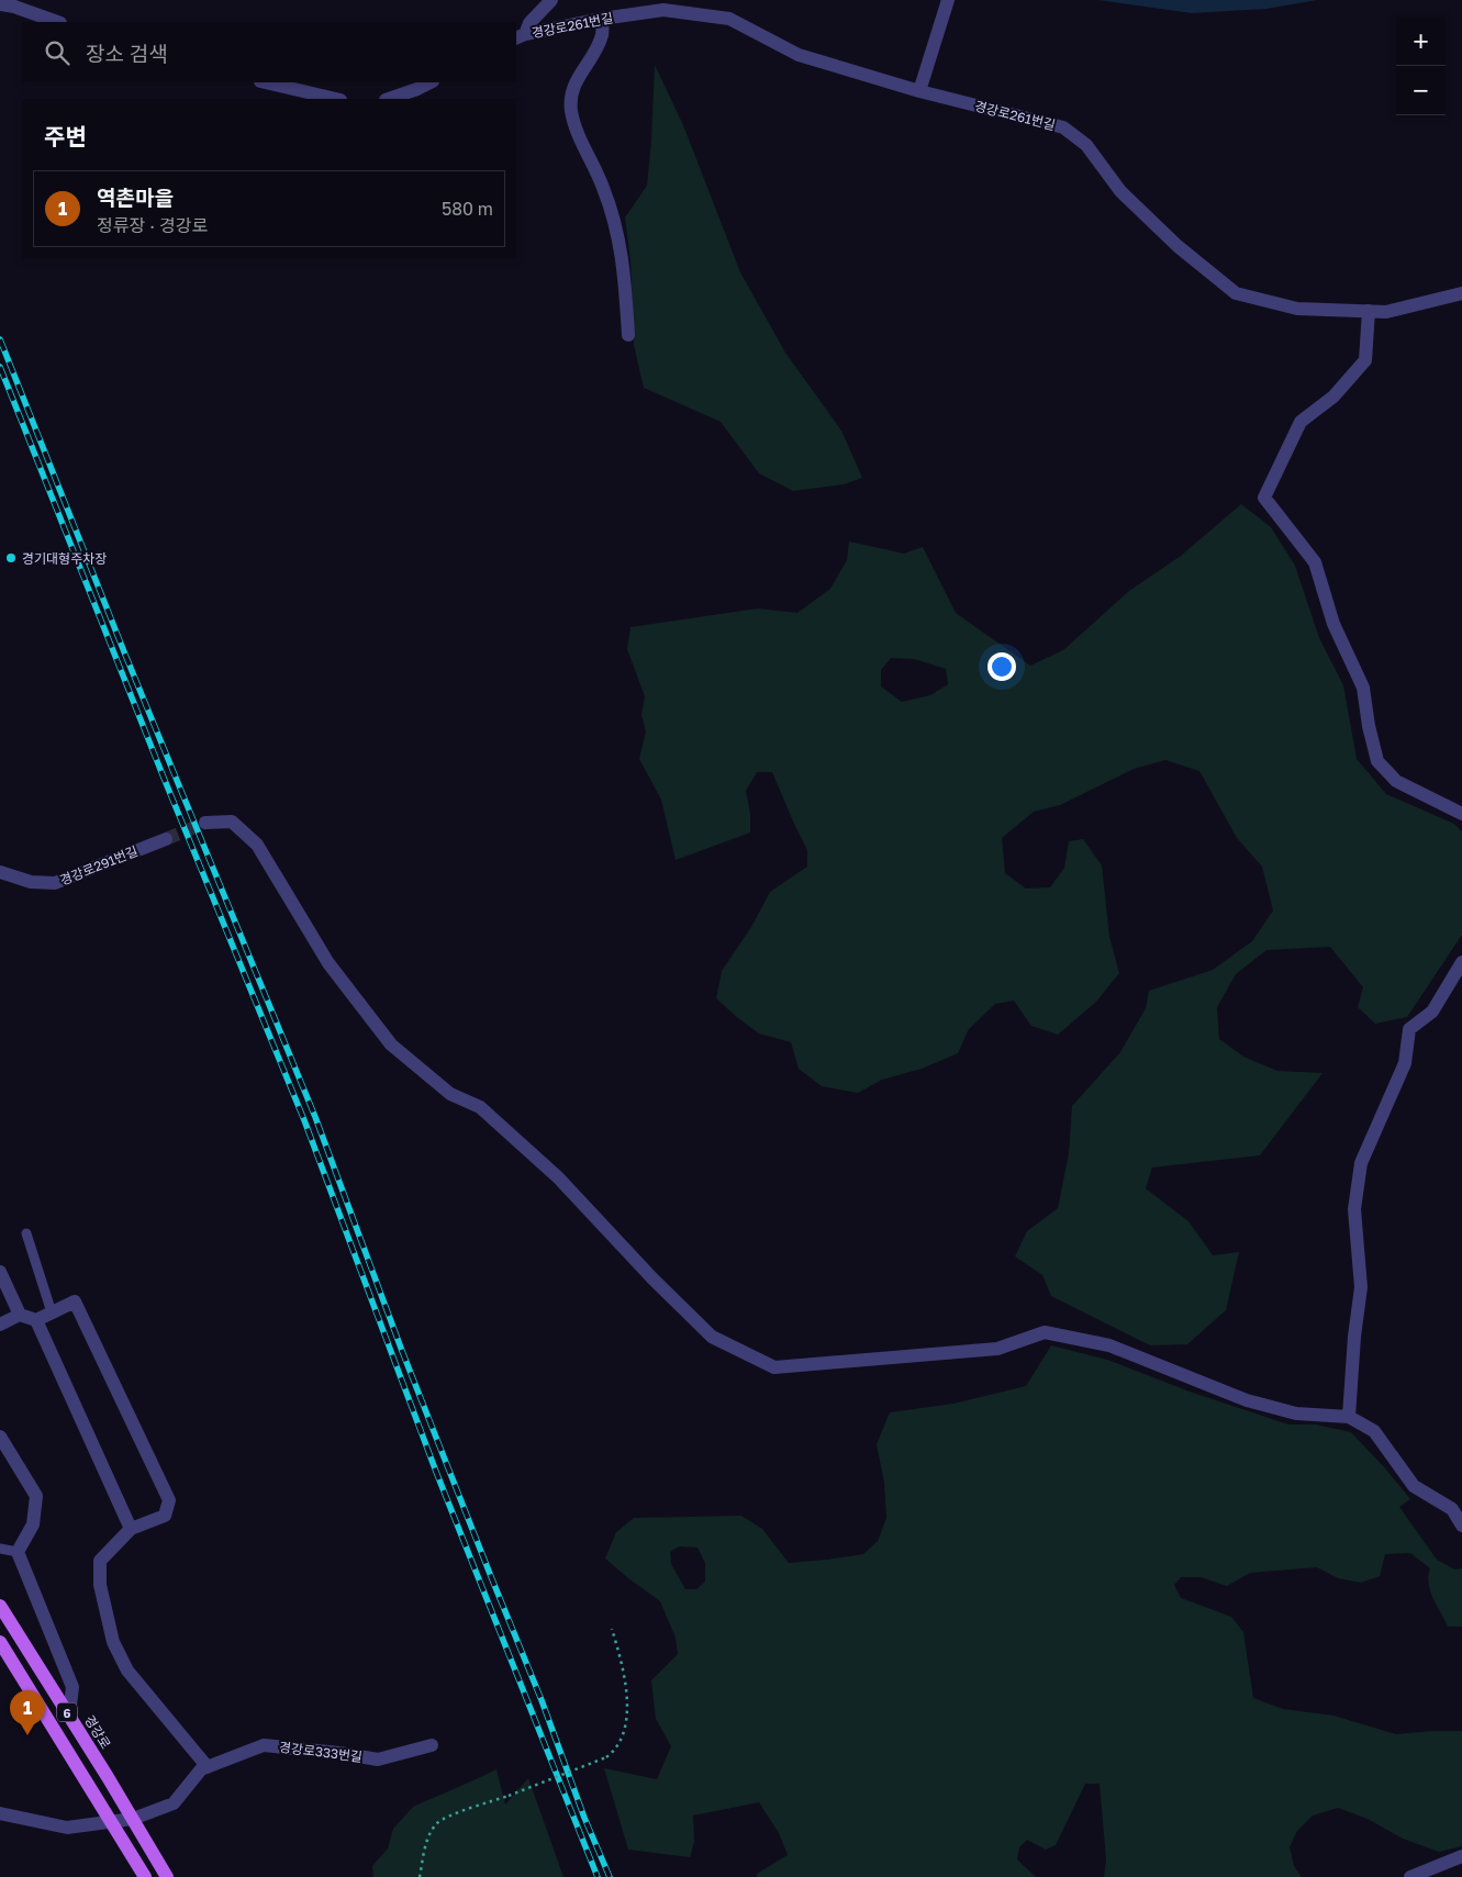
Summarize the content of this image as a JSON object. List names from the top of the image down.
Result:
{
  "streets": {
    "main road": ["6", "경강로"],
    "street": ["경강로261번길", "경강로291번길", "경강로333번길"]
  },
  "crossings": [
    ["6", "경강로333번길"],
    ["경강로", "경강로333번길"]
  ],
  "places": ["경기대형주차장"],
  "page": {
    "map_buttons": ["+", "−"],
    "search": "장소 검색",
    "heading": "주변",
    "list": [
      {
        "mark": "1",
        "name": "역촌마을",
        "note": "정류장 · 경강로",
        "value": "580 m"
      }
    ],
    "pins": "1"
  }
}
